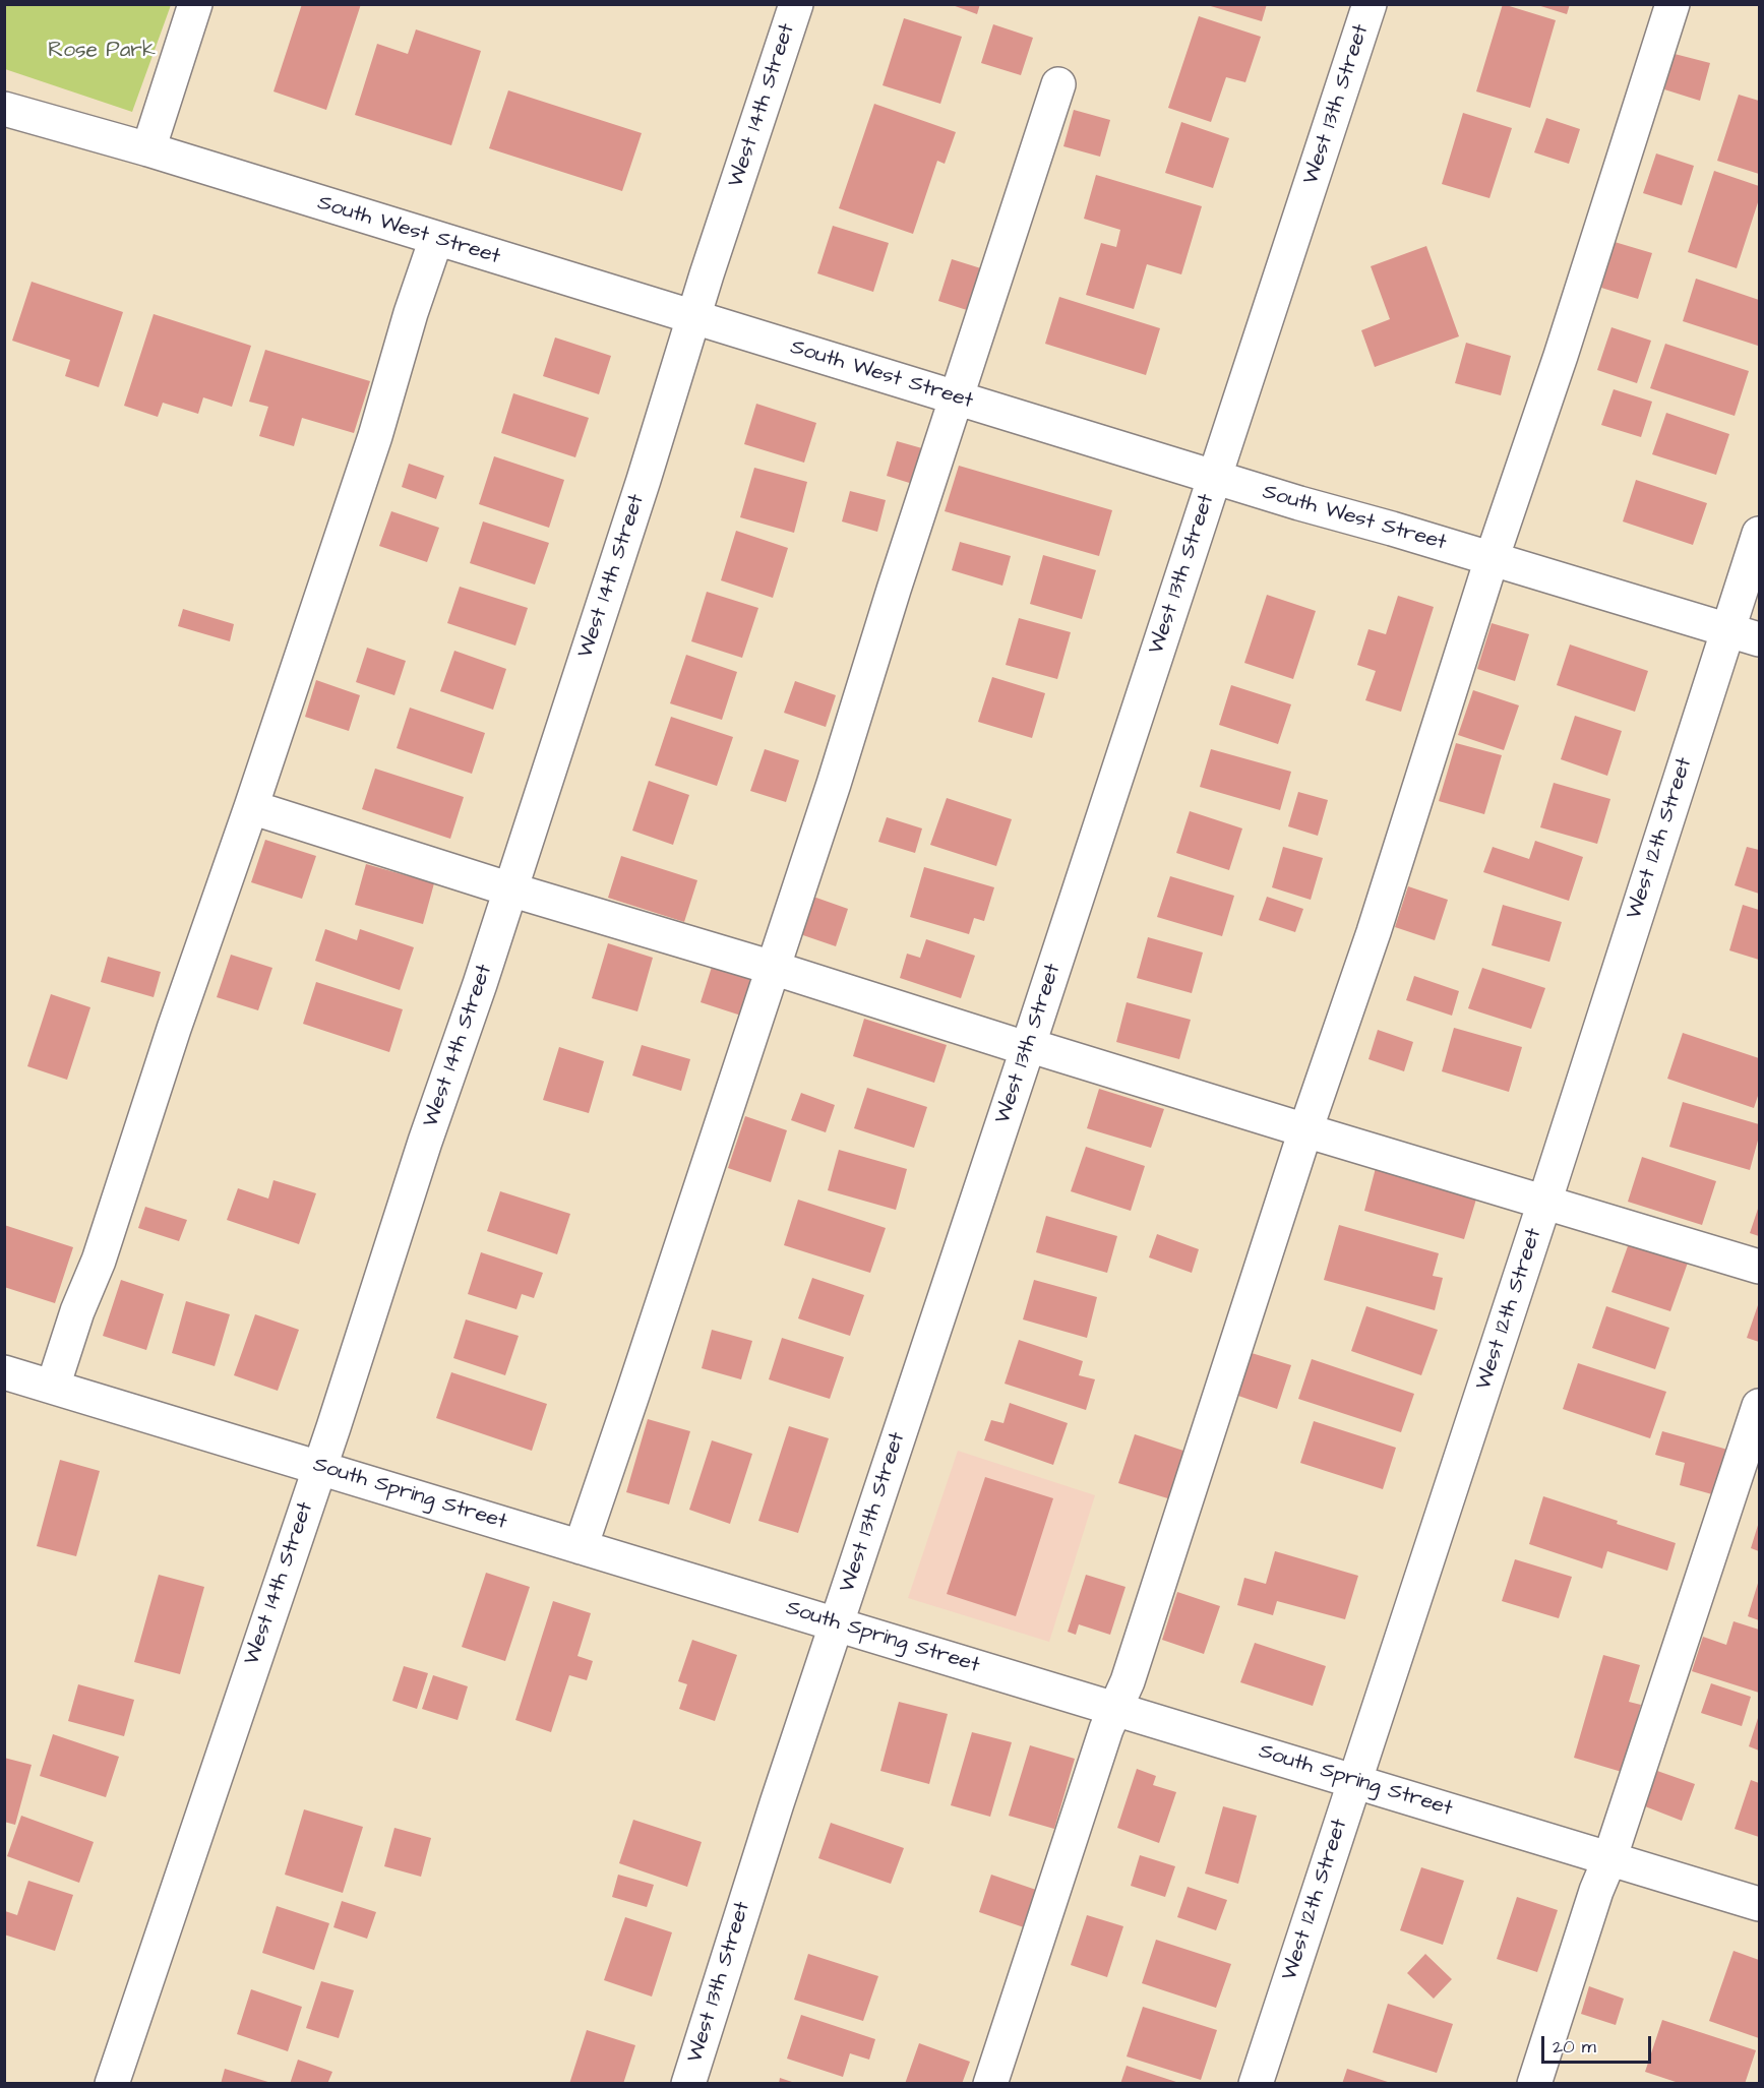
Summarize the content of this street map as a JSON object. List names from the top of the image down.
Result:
{
  "streets": {
    "street": [
      "West 13th Street",
      "West 14th Street",
      "South West Street",
      "West 12th Street",
      "South Spring Street"
    ]
  },
  "crossings": [
    ["West 13th Street", "South West Street"],
    ["West 13th Street", "South Spring Street"],
    ["West 14th Street", "South West Street"],
    ["West 14th Street", "South Spring Street"],
    ["South West Street", "West 12th Street"],
    ["West 12th Street", "South Spring Street"]
  ],
  "parks": ["Rose Park"],
  "scale_bar": "20 m"
}
